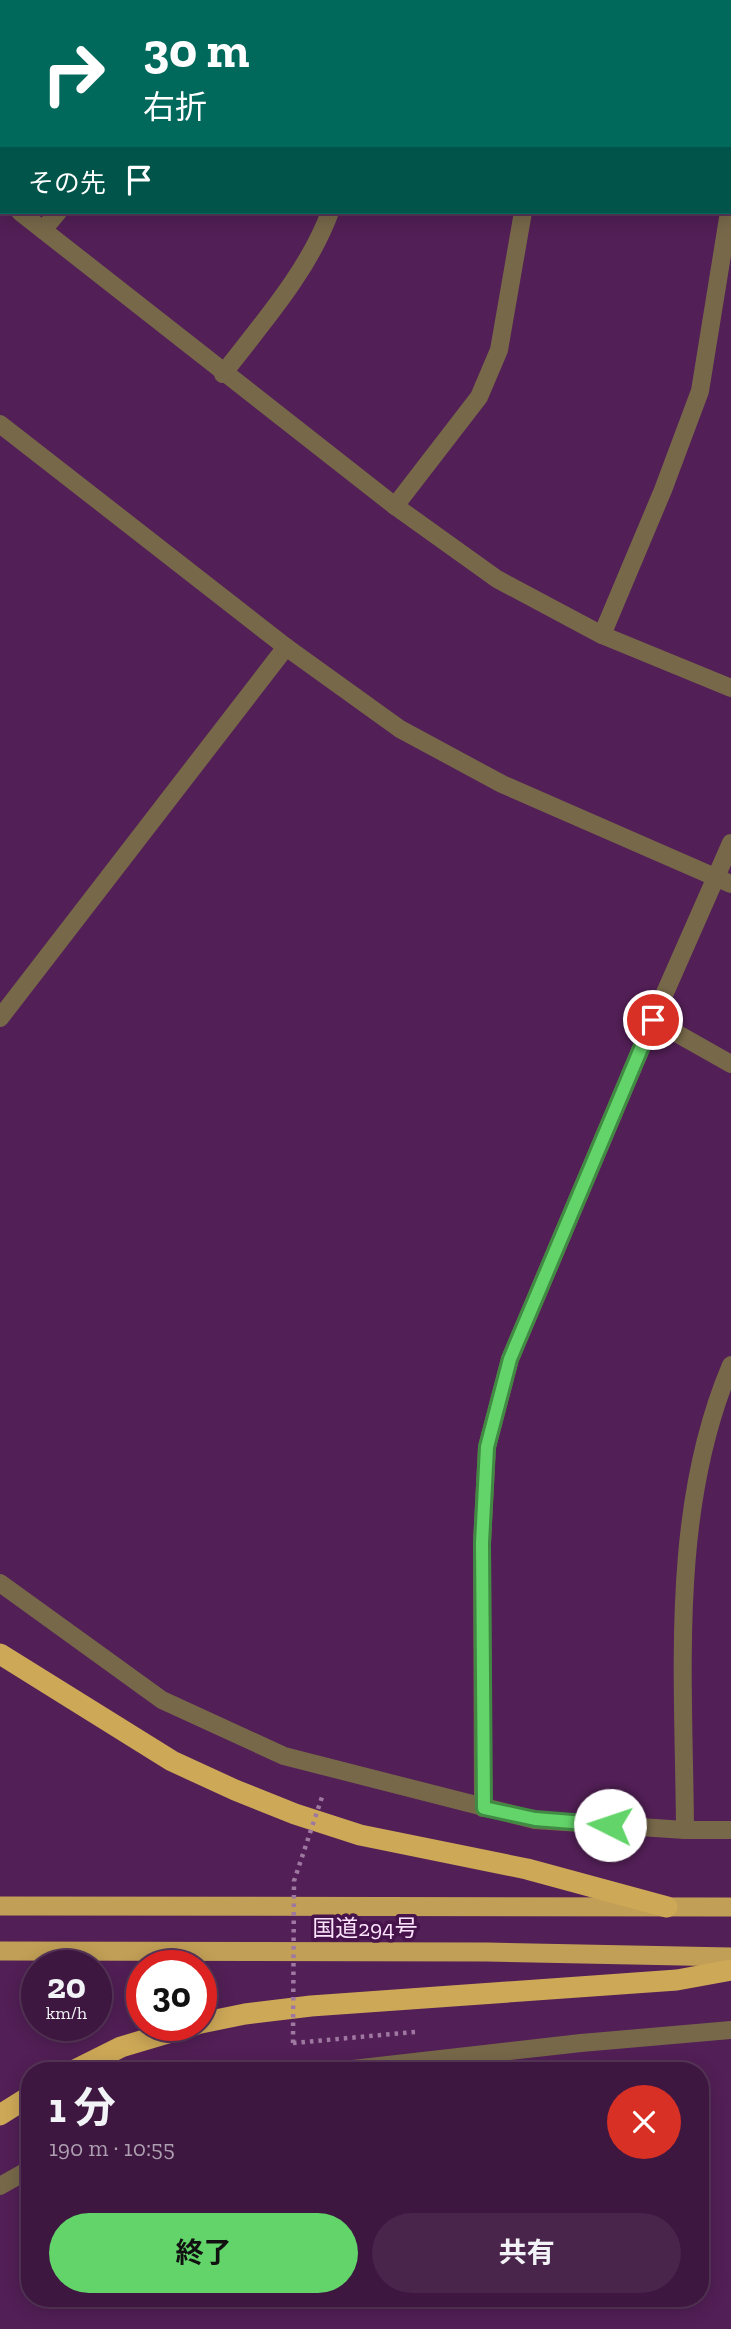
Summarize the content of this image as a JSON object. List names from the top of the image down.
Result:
{
  "streets": {
    "highway": ["国道294号"]
  },
  "page": {
    "turn": ["30 m", "右折"],
    "then": "その先",
    "speed": "20 km/h",
    "limit": "30",
    "heading": ["1 分", "190 m · 10:55"],
    "buttons": ["終了", "共有"]
  }
}
